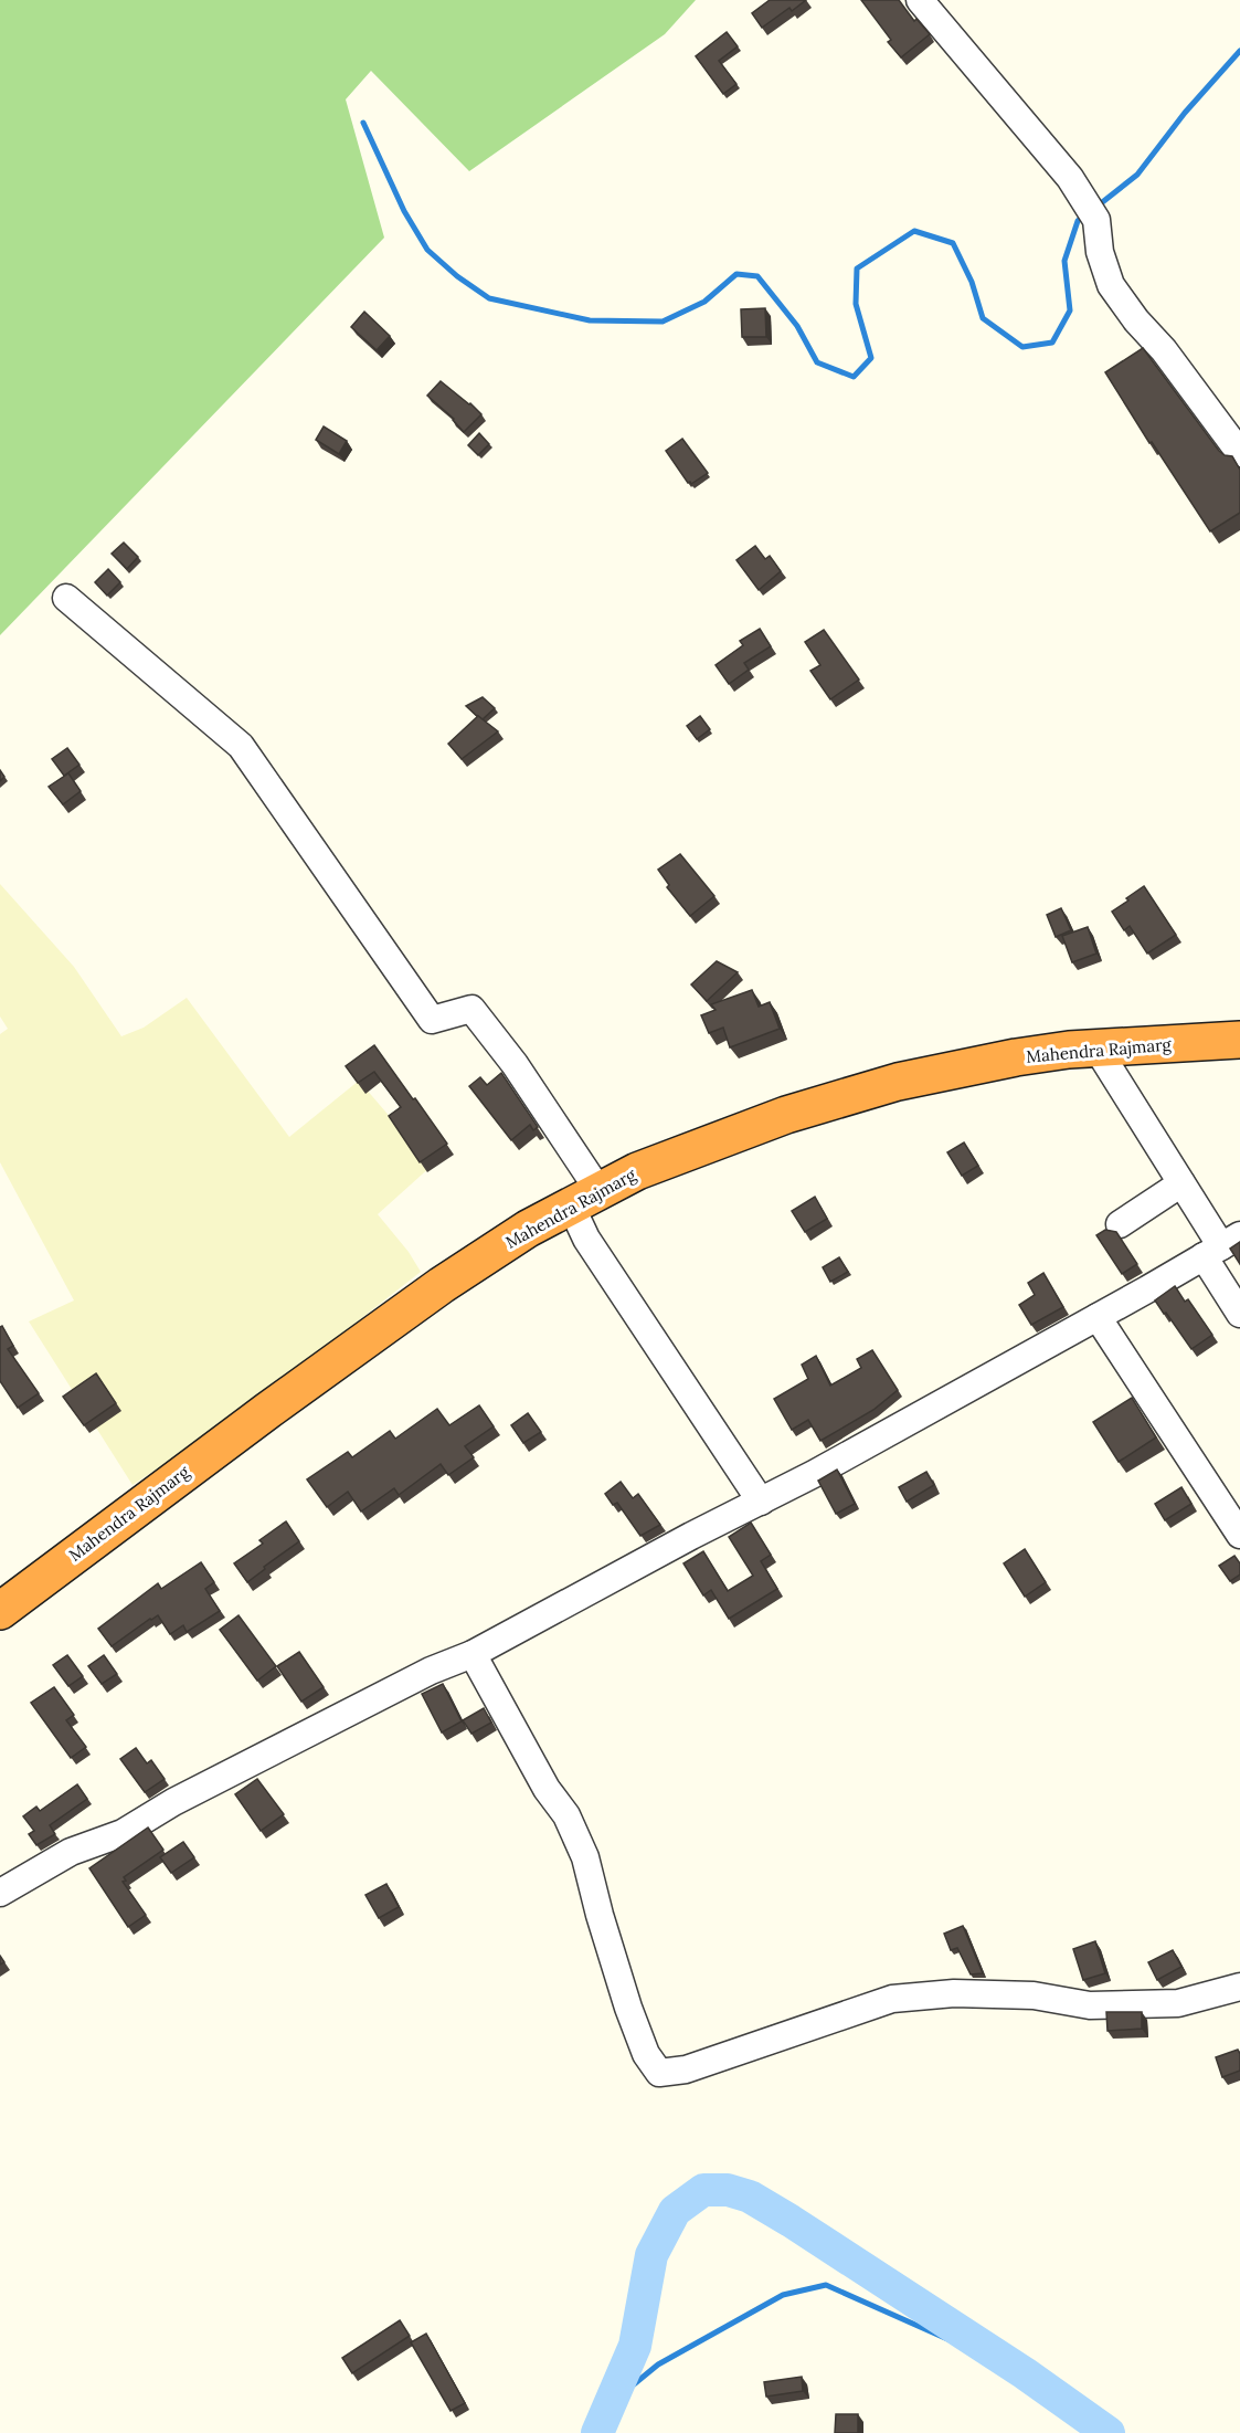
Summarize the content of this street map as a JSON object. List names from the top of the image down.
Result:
{
  "streets": {
    "highway": ["Mahendra Rajmarg"]
  }
}
